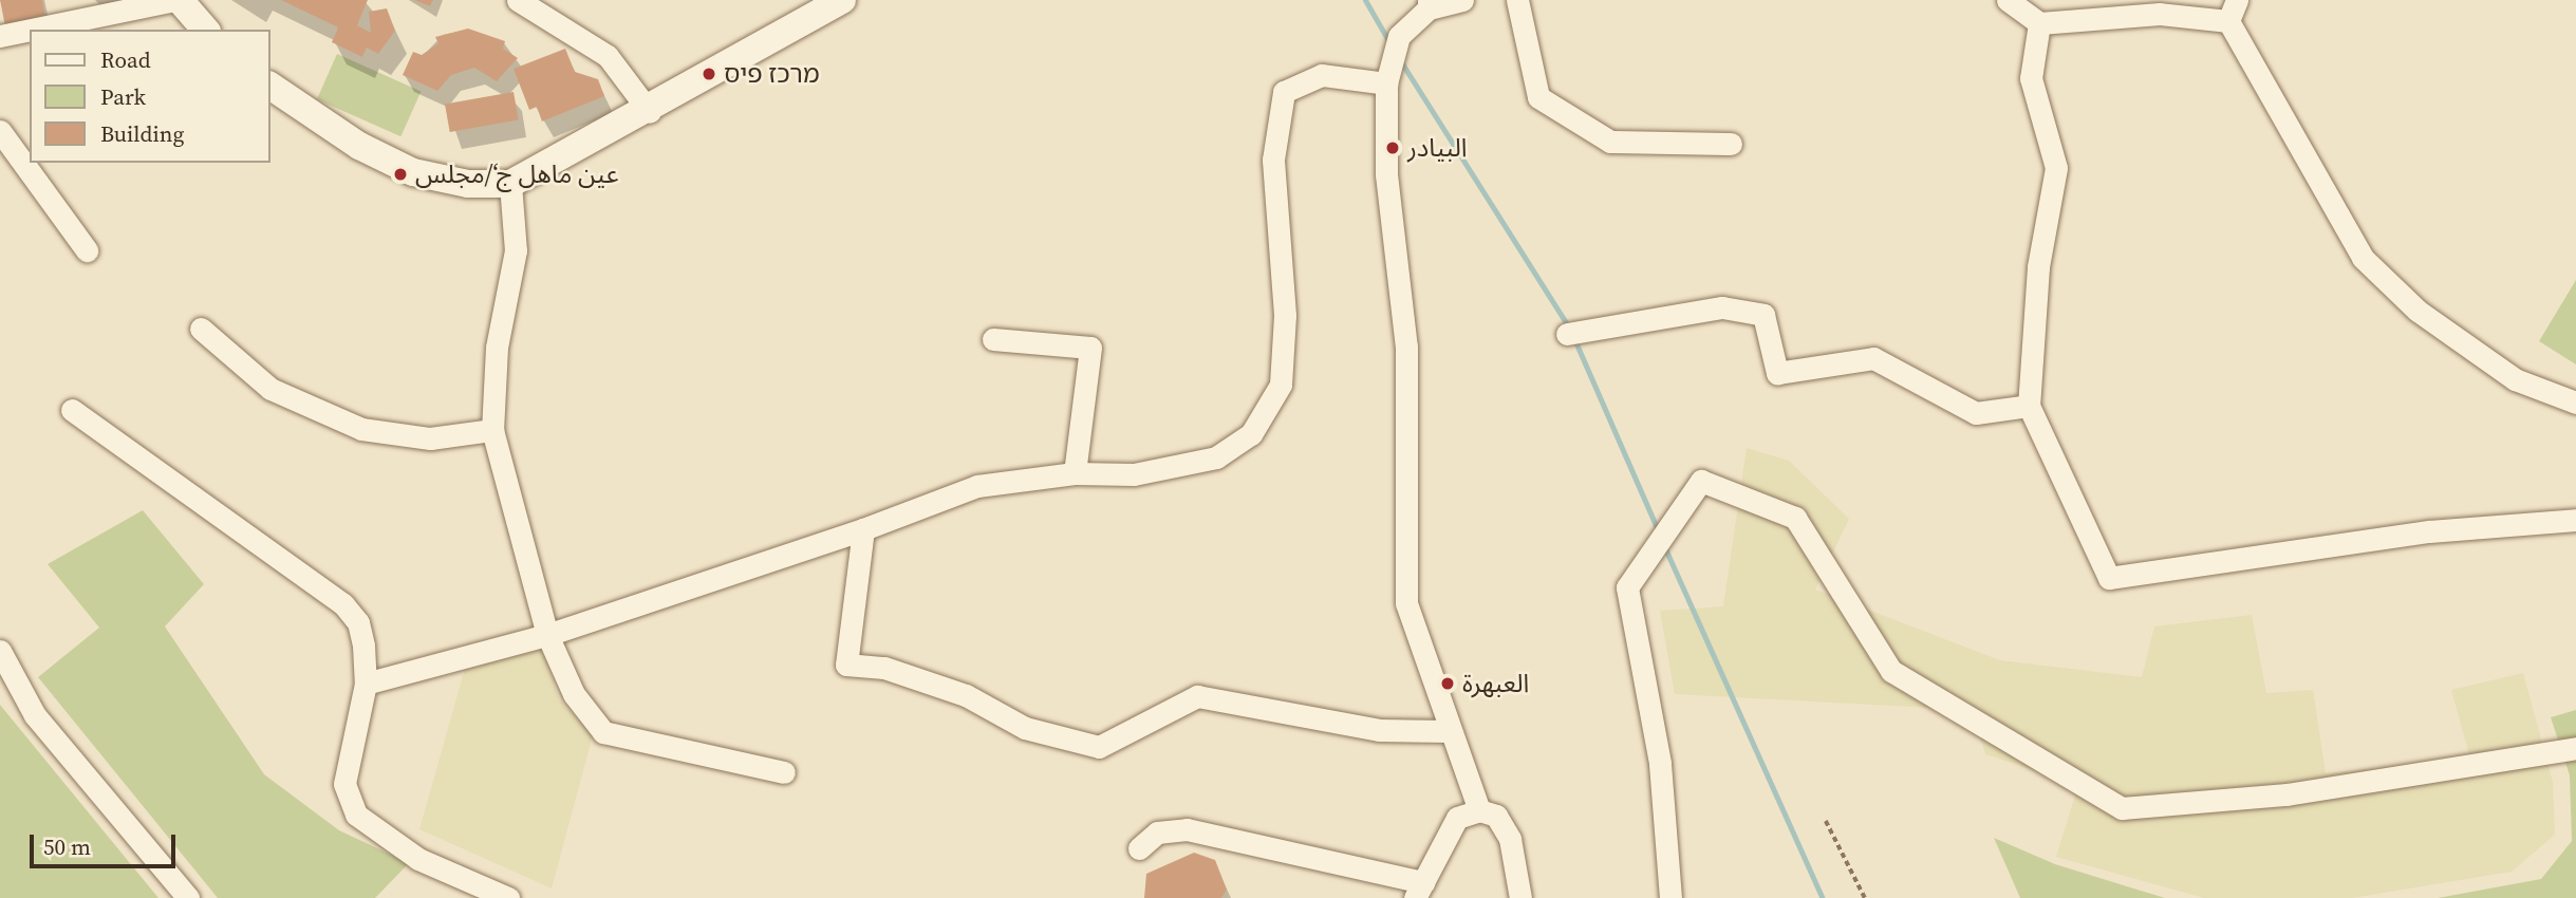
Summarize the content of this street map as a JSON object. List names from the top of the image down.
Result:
{
  "places": [
    "מרכז פיס",
    "البيادر",
    "عين ماهل ج‘/مجلس",
    "العبهرة"
  ],
  "legend": ["Road", "Park", "Building"],
  "scale_bar": "50 m"
}
